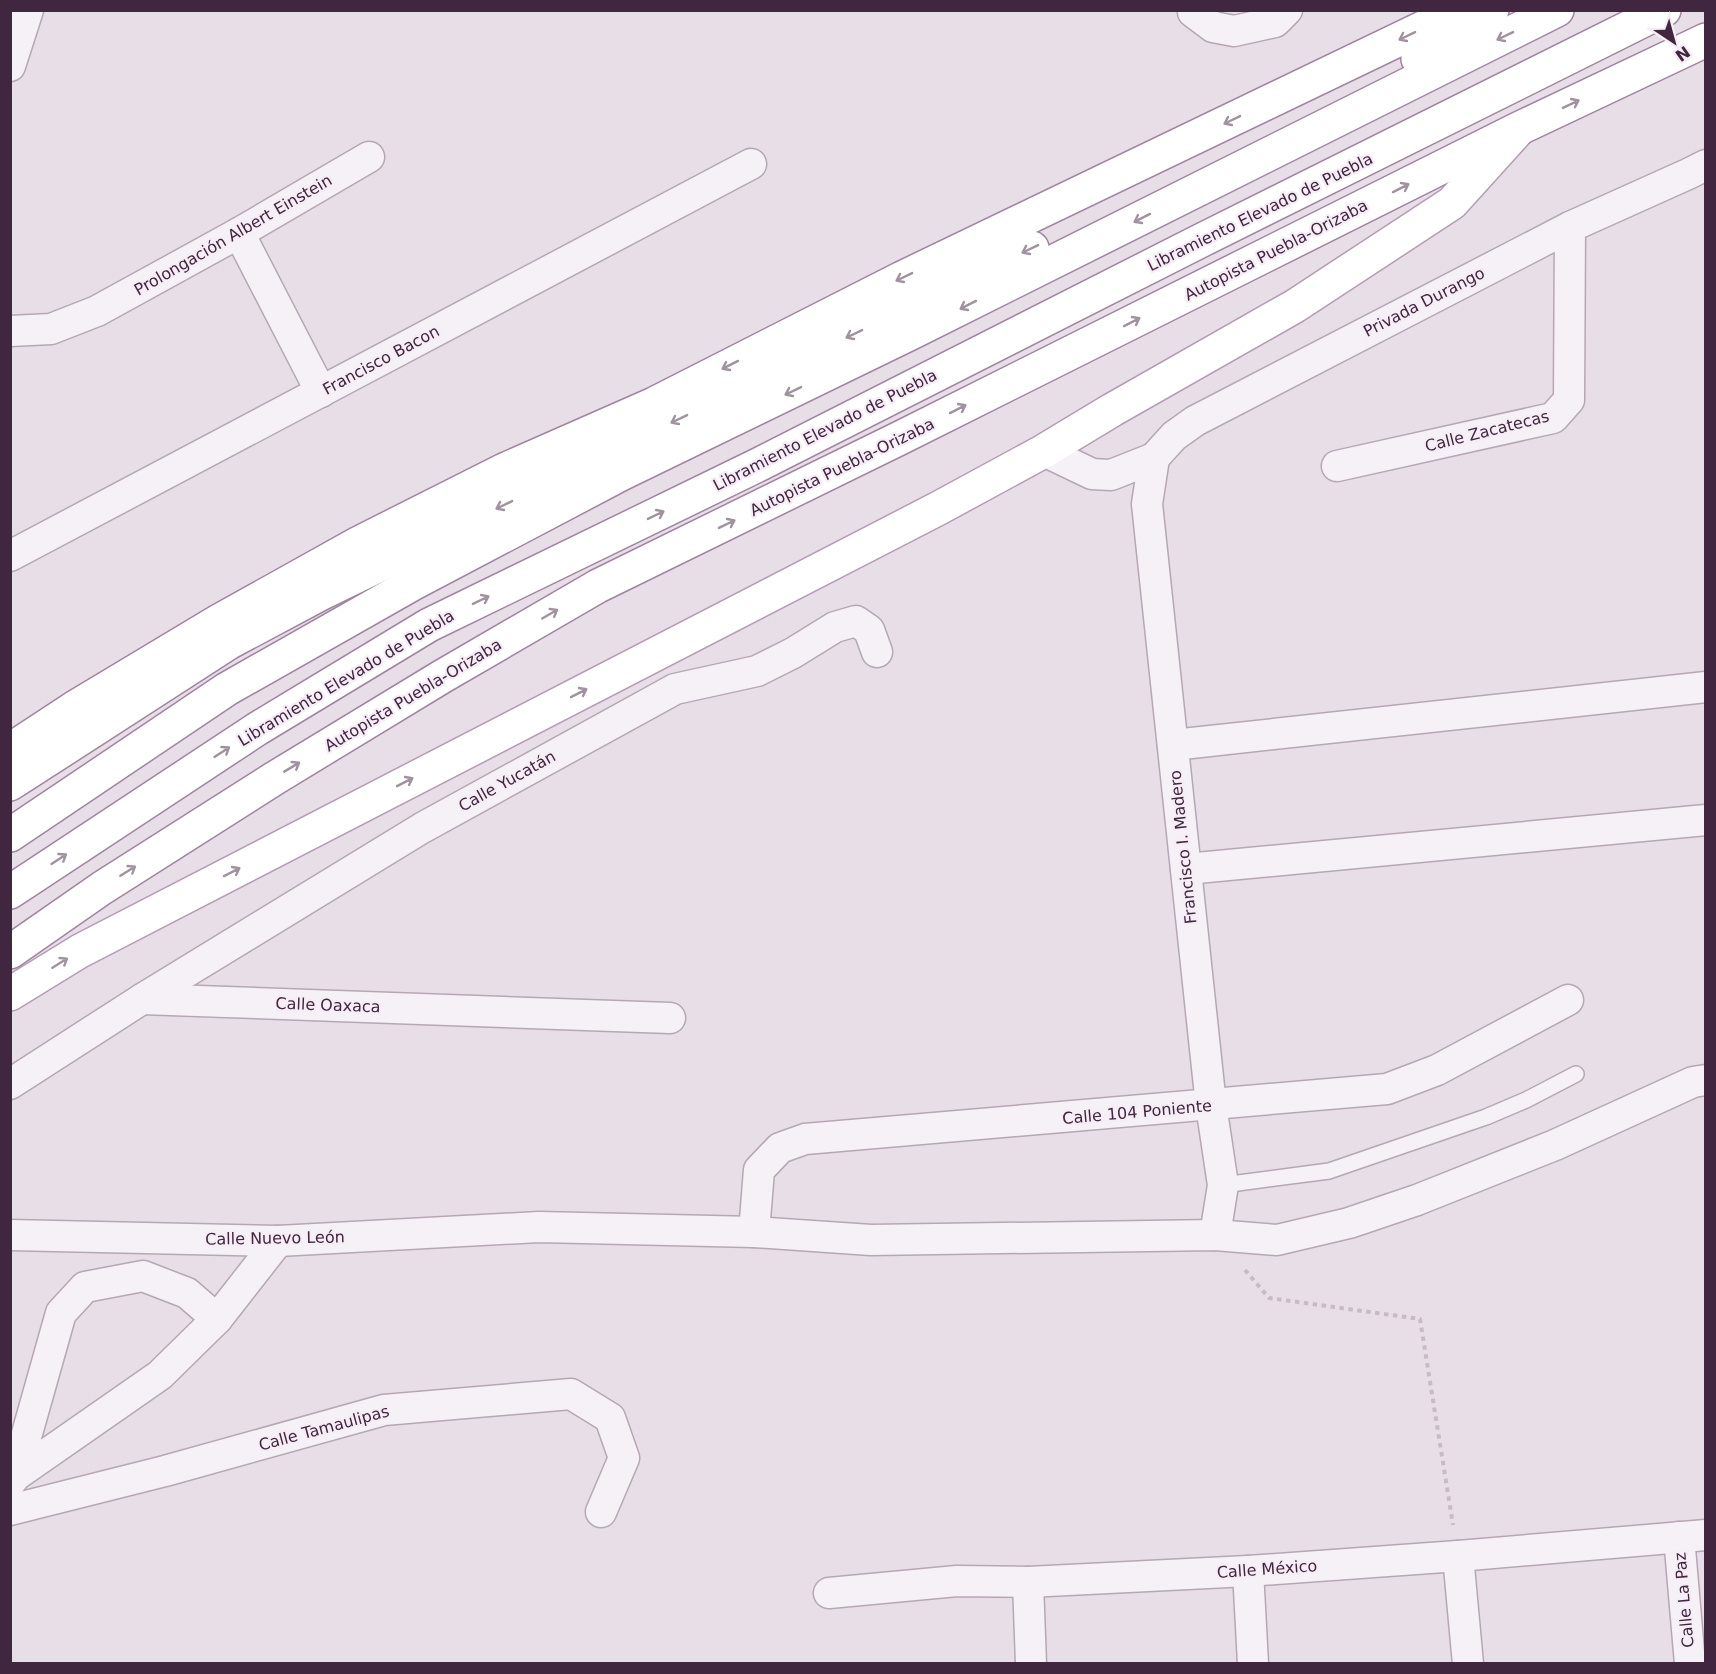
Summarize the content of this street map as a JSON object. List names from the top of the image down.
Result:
{
  "streets": {
    "main road": ["Libramiento Elevado de Puebla", "Autopista Puebla-Orizaba"],
    "street": [
      "Prolongación Albert Einstein",
      "Privada Durango",
      "Francisco Bacon",
      "Calle Zacatecas",
      "Calle Yucatán",
      "Francisco I. Madero",
      "Calle Oaxaca",
      "Calle 104 Poniente",
      "Calle Nuevo León",
      "Calle Tamaulipas",
      "Calle México",
      "Calle La Paz"
    ]
  },
  "crossings": [
    ["Privada Durango", "Calle Zacatecas"],
    ["Privada Durango", "Francisco I. Madero"],
    ["Calle Yucatán", "Calle Oaxaca"],
    ["Francisco I. Madero", "Calle 104 Poniente"],
    ["Francisco I. Madero", "Calle Nuevo León"],
    ["Calle 104 Poniente", "Calle Nuevo León"],
    ["Calle México", "Calle La Paz"]
  ],
  "north": "bottom right"
}
